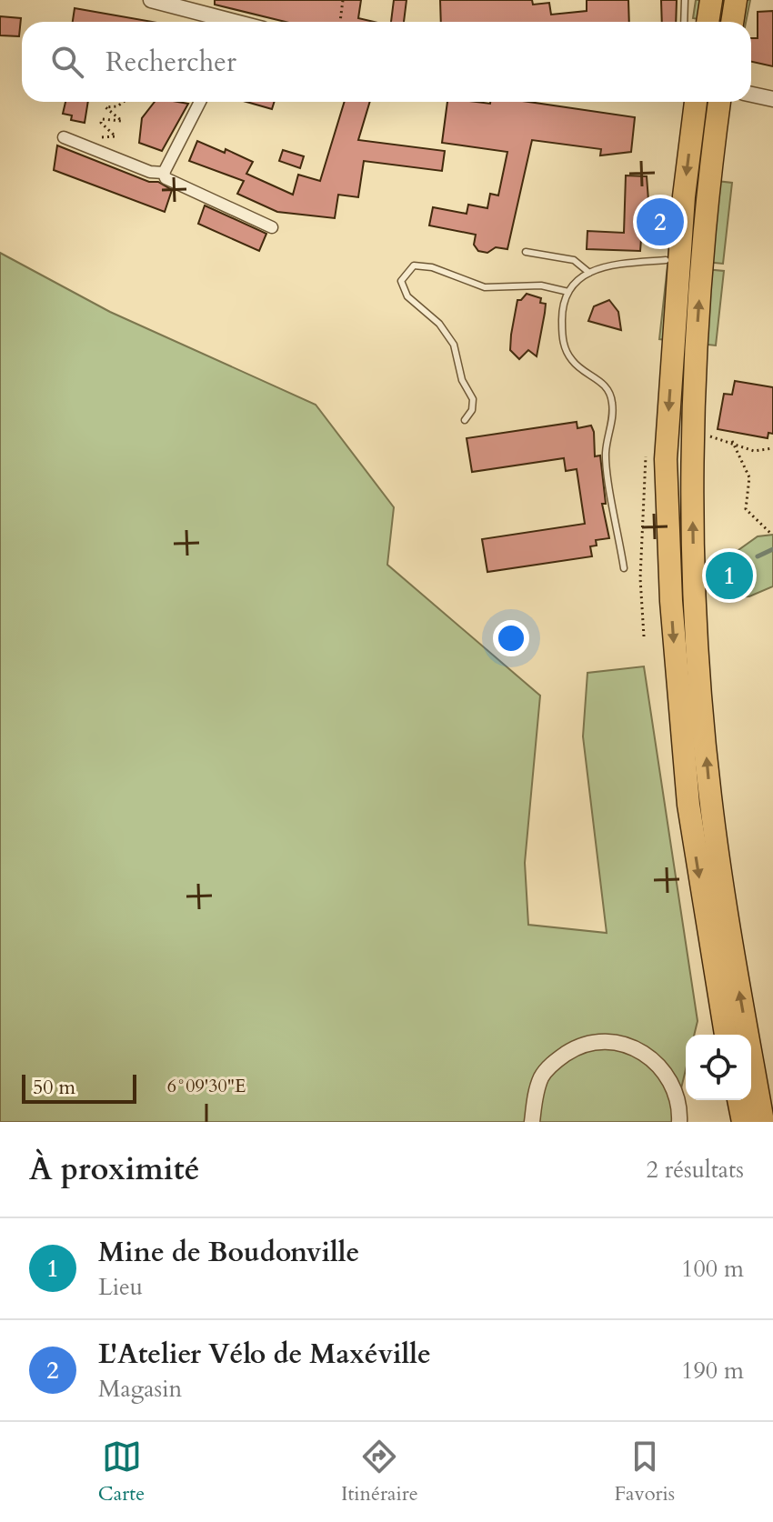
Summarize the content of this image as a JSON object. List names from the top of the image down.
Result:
{
  "scale_bar": "50 m",
  "page": {
    "search": "Rechercher",
    "pins": ["2", "1"],
    "scale": "50 m",
    "heading": ["À proximité", "2 résultats"],
    "list": [
      {
        "mark": "1",
        "name": "Mine de Boudonville",
        "note": "Lieu",
        "value": "100 m"
      },
      {
        "mark": "2",
        "name": "L'Atelier Vélo de Maxéville",
        "note": "Magasin",
        "value": "190 m"
      }
    ],
    "nav": ["Carte", "Itinéraire", "Favoris"]
  },
  "coordinates": ["6°09'30\"E"]
}
